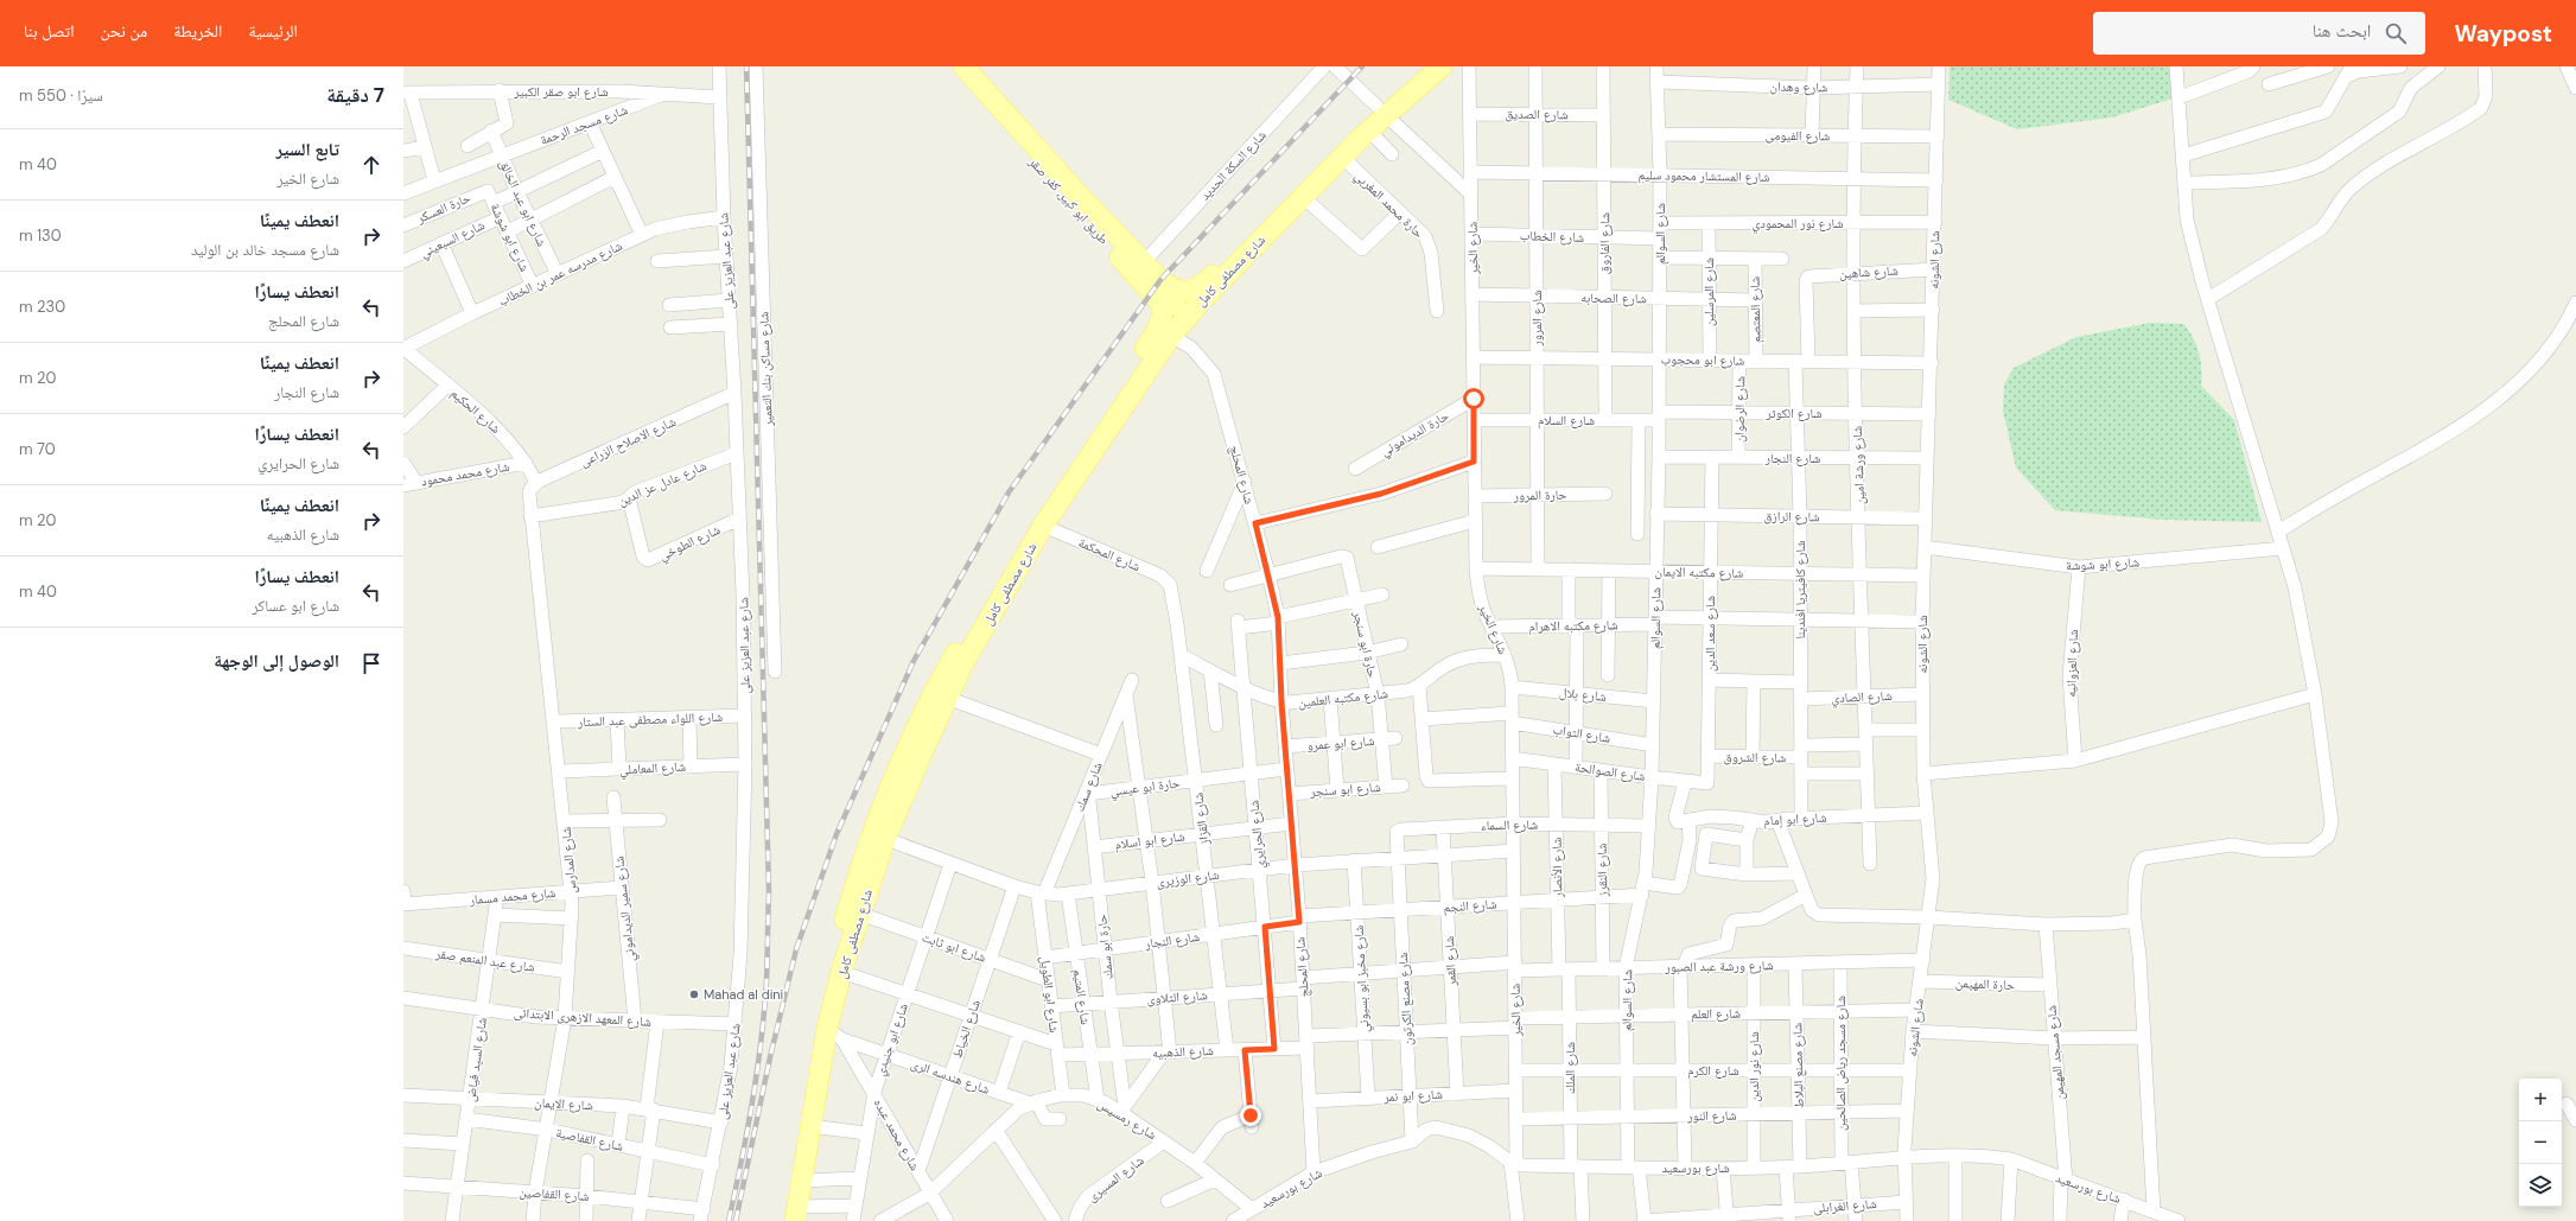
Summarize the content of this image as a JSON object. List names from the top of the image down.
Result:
{
  "streets": {
    "main road": ["طريق ابو كبير, كفر صقر", "شارع مصطفى كامل"],
    "street": [
      "شارع وهدان",
      "شارع ابو صقر الكبير",
      "شارع الصديق",
      "شارع مسجد الرحمة",
      "شارع الفيومى",
      "شارع السكة الحديد",
      "شارع المستشار محمود سليم",
      "شارع ابو عبد الخالق",
      "حارة محمد المغربي",
      "حارة العسكر",
      "شارع نور المحمودي",
      "شارع السوالم",
      "شارع الخطاب",
      "شارع ابو شوشة",
      "شارع السبعيني",
      "شارع الفاروق",
      "شارع الخير",
      "شارع الشونه",
      "شارع عبد العزيز على",
      "شارع شاهين",
      "شارع مدرسه عمر بن الخطاب",
      "شارع المرسلين",
      "شارع الصحابه",
      "شارع المعتصم",
      "شارع المرور",
      "شارع ابو محجوب",
      "شارع مساكن بنك التعمير",
      "شارع الرضوان",
      "شارع الحكيم",
      "شارع الكوثر",
      "شارع السلام",
      "حارة الديداموني",
      "شارع الاصلاح الزراعى",
      "شارع النجار",
      "شارع ورشة امين",
      "شارع محمد محمود",
      "شارع المحلج",
      "شارع عادل عز الدين",
      "حارة المرور",
      "شارع الرازق",
      "شارع الطوخي",
      "شارع المحكمة",
      "شارع مكتبه الايمان",
      "شارع كافيتريا افندينا",
      "شارع مكتبه الاهرام",
      "شارع سعد الدين",
      "حارة ابو سنجر",
      "شارع العزوانيه",
      "شارع بلال",
      "شارع الصادي",
      "شارع مكتبه العلمين",
      "شارع اللواء مصطفى عبد الستار",
      "شارع التواب",
      "شارع ابو عمرو",
      "شارع الشروق",
      "شارع المعاملي",
      "شارع الصوالحة",
      "شارع سمك",
      "حارة ابو عيسي",
      "شارع ابو سنجر",
      "شارع القزاز",
      "شارع ابو إمام",
      "شارع السماء",
      "شارع الحرايري",
      "شارع ابو اسلام",
      "شارع المدارس",
      "شارع الأنصار",
      "شارع النقرز",
      "شارع الوزيرى",
      "شارع محمد مسمار",
      "شارع النجم",
      "شارع سمير الديداموني",
      "شارع ابو ثابت",
      "حارة ابو سمك",
      "شارع عبد المنعم صقر",
      "شارع القمر",
      "شارع ورشة عبد الصبور",
      "شارع مخبز ابو بسيوني",
      "حارة المهيمن",
      "شارع ابو الطويل",
      "شارع المتيم",
      "شارع التلاوى",
      "شارع مصنع الكرتون",
      "شارع العلم",
      "شارع المعهد الازهرى الابتدائى",
      "شارع الخياط",
      "شارع ابو جنيدي",
      "شارع الذهبيه",
      "شارع مسجد المهيمن",
      "شارع السيد فياض",
      "شارع مسجد رياض الصالحين",
      "شارع مصنع البلاط",
      "شارع نور الدين",
      "شارع الملك",
      "شارع الكرم",
      "شارع هندسه الرى",
      "شارع ابو نمر",
      "شارع الايمان",
      "شارع النور",
      "شارع رمسيس",
      "شارع محمد عبده",
      "شارع القفاصية",
      "شارع بورسعيد",
      "شارع المسيرى",
      "شارع القفاصين",
      "شارع الغرابلى"
    ]
  },
  "crossings": [
    ["شارع وهدان", "شارع السوالم"],
    ["شارع وهدان", "شارع الشونه"],
    ["شارع وهدان", "شارع ورشة امين"],
    ["شارع ابو صقر الكبير", "شارع مسجد الرحمة"],
    ["شارع ابو صقر الكبير", "شارع عبد العزيز على"],
    ["شارع الصديق", "شارع الفاروق"],
    ["شارع الصديق", "شارع الخير"],
    ["شارع الصديق", "شارع المرور"],
    ["شارع مسجد الرحمة", "شارع ابو عبد الخالق"],
    ["شارع الفيومى", "شارع السوالم"],
    ["شارع الفيومى", "شارع الشونه"],
    ["شارع الفيومى", "شارع ورشة امين"],
    ["شارع السكة الحديد", "طريق ابو كبير, كفر صقر"],
    ["شارع المستشار محمود سليم", "شارع السوالم"],
    ["شارع المستشار محمود سليم", "شارع الفاروق"],
    ["شارع المستشار محمود سليم", "شارع الخير"],
    ["شارع المستشار محمود سليم", "شارع الشونه"],
    ["شارع المستشار محمود سليم", "شارع المرور"],
    ["شارع المستشار محمود سليم", "شارع ورشة امين"],
    ["طريق ابو كبير, كفر صقر", "شارع مصطفى كامل"],
    ["شارع ابو عبد الخالق", "شارع مدرسه عمر بن الخطاب"],
    ["حارة محمد المغربي", "شارع مصطفى كامل"],
    ["حارة العسكر", "شارع ابو شوشة"],
    ["شارع نور المحمودي", "شارع السوالم"],
    ["شارع نور المحمودي", "شارع الشونه"],
    ["شارع نور المحمودي", "شارع المرسلين"],
    ["شارع نور المحمودي", "شارع ورشة امين"],
    ["شارع السوالم", "شارع الخطاب"],
    ["شارع السوالم", "شارع الصحابه"],
    ["شارع السوالم", "شارع ابو محجوب"],
    ["شارع السوالم", "شارع الكوثر"],
    ["شارع السوالم", "شارع السلام"],
    ["شارع السوالم", "شارع النجار"],
    ["شارع السوالم", "شارع الرازق"],
    ["شارع السوالم", "شارع مكتبه الايمان"],
    ["شارع السوالم", "شارع مكتبه الاهرام"],
    ["شارع السوالم", "شارع بلال"],
    ["شارع السوالم", "شارع التواب"],
    ["شارع السوالم", "شارع الصوالحة"],
    ["شارع السوالم", "شارع السماء"],
    ["شارع السوالم", "شارع النجم"],
    ["شارع السوالم", "شارع ورشة عبد الصبور"],
    ["شارع السوالم", "شارع العلم"],
    ["شارع السوالم", "شارع الكرم"],
    ["شارع السوالم", "شارع النور"],
    ["شارع السوالم", "شارع بورسعيد"],
    ["شارع السوالم", "شارع الغرابلى"],
    ["شارع الخطاب", "شارع الفاروق"],
    ["شارع الخطاب", "شارع الخير"],
    ["شارع الخطاب", "شارع المرور"],
    ["شارع ابو شوشة", "شارع السبعيني"],
    ["شارع ابو شوشة", "شارع الشونه"],
    ["شارع ابو شوشة", "شارع مدرسه عمر بن الخطاب"],
    ["شارع ابو شوشة", "شارع العزوانيه"],
    ["شارع الفاروق", "شارع الصحابه"],
    ["شارع الفاروق", "شارع ابو محجوب"],
    ["شارع الفاروق", "شارع السلام"],
    ["شارع الخير", "شارع الصحابه"],
    ["شارع الخير", "شارع ابو محجوب"],
    ["شارع الخير", "شارع السلام"],
    ["شارع الخير", "حارة الديداموني"],
    ["شارع الخير", "حارة المرور"],
    ["شارع الخير", "شارع مكتبه الايمان"],
    ["شارع الخير", "شارع مكتبه الاهرام"],
    ["شارع الخير", "شارع بلال"],
    ["شارع الخير", "شارع مكتبه العلمين"],
    ["شارع الخير", "شارع التواب"],
    ["شارع الخير", "شارع الصوالحة"],
    ["شارع الخير", "شارع السماء"],
    ["شارع الخير", "شارع الوزيرى"],
    ["شارع الخير", "شارع النجم"],
    ["شارع الخير", "شارع ورشة عبد الصبور"],
    ["شارع الخير", "شارع العلم"],
    ["شارع الخير", "شارع الكرم"],
    ["شارع الخير", "شارع ابو نمر"],
    ["شارع الخير", "شارع النور"],
    ["شارع الخير", "شارع بورسعيد"],
    ["شارع الشونه", "شارع شاهين"],
    ["شارع الشونه", "شارع ابو محجوب"],
    ["شارع الشونه", "شارع الكوثر"],
    ["شارع الشونه", "شارع النجار"],
    ["شارع الشونه", "شارع الرازق"],
    ["شارع الشونه", "شارع مكتبه الايمان"],
    ["شارع الشونه", "شارع مكتبه الاهرام"],
    ["شارع الشونه", "شارع الصادي"],
    ["شارع الشونه", "شارع ابو إمام"],
    ["شارع الشونه", "شارع ورشة عبد الصبور"],
    ["شارع الشونه", "حارة المهيمن"],
    ["شارع الشونه", "شارع العلم"],
    ["شارع الشونه", "شارع الكرم"],
    ["شارع الشونه", "شارع النور"],
    ["شارع الشونه", "شارع بورسعيد"],
    ["شارع الشونه", "شارع الغرابلى"],
    ["شارع عبد العزيز على", "شارع مدرسه عمر بن الخطاب"],
    ["شارع عبد العزيز على", "شارع الاصلاح الزراعى"],
    ["شارع عبد العزيز على", "شارع عادل عز الدين"],
    ["شارع عبد العزيز على", "شارع الطوخي"],
    ["شارع عبد العزيز على", "شارع اللواء مصطفى عبد الستار"],
    ["شارع عبد العزيز على", "شارع المعاملي"],
    ["شارع عبد العزيز على", "شارع المعهد الازهرى الابتدائى"],
    ["شارع عبد العزيز على", "شارع الايمان"],
    ["شارع عبد العزيز على", "شارع القفاصية"],
    ["شارع عبد العزيز على", "شارع القفاصين"],
    ["شارع مصطفى كامل", "شارع المحلج"],
    ["شارع مصطفى كامل", "شارع المحكمة"],
    ["شارع مصطفى كامل", "شارع الوزيرى"],
    ["شارع مصطفى كامل", "شارع ابو ثابت"],
    ["شارع مصطفى كامل", "شارع الذهبيه"],
    ["شارع مصطفى كامل", "شارع هندسه الرى"],
    ["شارع مصطفى كامل", "شارع محمد عبده"],
    ["شارع شاهين", "شارع ورشة امين"],
    ["شارع شاهين", "شارع كافيتريا افندينا"],
    ["شارع مدرسه عمر بن الخطاب", "شارع الحكيم"],
    ["شارع المرسلين", "شارع الصحابه"],
    ["شارع المرسلين", "شارع ابو محجوب"],
    ["شارع الصحابه", "شارع المعتصم"],
    ["شارع الصحابه", "شارع المرور"],
    ["شارع المعتصم", "شارع ابو محجوب"],
    ["شارع المرور", "شارع ابو محجوب"],
    ["شارع المرور", "شارع السلام"],
    ["شارع المرور", "حارة المرور"],
    ["شارع المرور", "شارع مكتبه الايمان"],
    ["شارع ابو محجوب", "شارع الرضوان"],
    ["شارع ابو محجوب", "شارع ورشة امين"],
    ["شارع ابو محجوب", "شارع كافيتريا افندينا"],
    ["شارع الرضوان", "شارع الكوثر"],
    ["شارع الرضوان", "شارع النجار"],
    ["شارع الحكيم", "شارع الاصلاح الزراعى"],
    ["شارع الحكيم", "شارع محمد محمود"],
    ["شارع الحكيم", "شارع المدارس"],
    ["شارع الكوثر", "شارع السلام"],
    ["شارع الكوثر", "شارع ورشة امين"],
    ["شارع الكوثر", "شارع كافيتريا افندينا"],
    ["شارع الاصلاح الزراعى", "شارع المدارس"],
    ["شارع النجار", "شارع ورشة امين"],
    ["شارع النجار", "شارع المحلج"],
    ["شارع النجار", "شارع كافيتريا افندينا"],
    ["شارع النجار", "شارع سعد الدين"],
    ["شارع النجار", "شارع القزاز"],
    ["شارع النجار", "شارع الحرايري"],
    ["شارع النجار", "شارع النجم"],
    ["شارع النجار", "حارة ابو سمك"],
    ["شارع النجار", "شارع ابو الطويل"],
    ["شارع النجار", "شارع المتيم"],
    ["شارع ورشة امين", "شارع الرازق"],
    ["شارع ورشة امين", "شارع مكتبه الايمان"],
    ["شارع ورشة امين", "شارع مكتبه الاهرام"],
    ["شارع ورشة امين", "شارع الصادي"],
    ["شارع ورشة امين", "شارع الشروق"],
    ["شارع ورشة امين", "شارع ابو إمام"],
    ["شارع المحلج", "حارة ابو سنجر"],
    ["شارع المحلج", "شارع مكتبه العلمين"],
    ["شارع المحلج", "شارع ابو عمرو"],
    ["شارع المحلج", "حارة ابو عيسي"],
    ["شارع المحلج", "شارع ابو سنجر"],
    ["شارع المحلج", "شارع الحرايري"],
    ["شارع المحلج", "شارع ابو اسلام"],
    ["شارع المحلج", "شارع الوزيرى"],
    ["شارع المحلج", "شارع النجم"],
    ["شارع المحلج", "شارع التلاوى"],
    ["شارع المحلج", "شارع الذهبيه"],
    ["شارع المحلج", "شارع ابو نمر"],
    ["شارع المحلج", "شارع بورسعيد"],
    ["شارع عادل عز الدين", "شارع الطوخي"],
    ["شارع عادل عز الدين", "شارع المدارس"],
    ["شارع الرازق", "شارع كافيتريا افندينا"],
    ["شارع الرازق", "شارع سعد الدين"],
    ["شارع المحكمة", "شارع القزاز"],
    ["شارع مكتبه الايمان", "شارع كافيتريا افندينا"],
    ["شارع مكتبه الايمان", "شارع سعد الدين"],
    ["شارع كافيتريا افندينا", "شارع مكتبه الاهرام"],
    ["شارع كافيتريا افندينا", "شارع الصادي"],
    ["شارع كافيتريا افندينا", "شارع الشروق"],
    ["شارع كافيتريا افندينا", "شارع ابو إمام"],
    ["شارع مكتبه الاهرام", "شارع سعد الدين"],
    ["شارع سعد الدين", "شارع الشروق"],
    ["شارع سعد الدين", "شارع الصوالحة"],
    ["حارة ابو سنجر", "شارع مكتبه العلمين"],
    ["حارة ابو سنجر", "شارع ابو عمرو"],
    ["حارة ابو سنجر", "شارع ابو سنجر"],
    ["شارع مكتبه العلمين", "شارع القزاز"],
    ["شارع مكتبه العلمين", "شارع الحرايري"],
    ["شارع اللواء مصطفى عبد الستار", "شارع المدارس"],
    ["شارع المعاملي", "شارع المدارس"],
    ["شارع الصوالحة", "شارع الأنصار"],
    ["شارع الصوالحة", "شارع النقرز"],
    ["شارع سمك", "حارة ابو عيسي"],
    ["شارع سمك", "شارع الوزيرى"],
    ["شارع سمك", "حارة ابو سمك"],
    ["شارع سمك", "شارع ابو الطويل"],
    ["حارة ابو عيسي", "شارع القزاز"],
    ["حارة ابو عيسي", "شارع الحرايري"],
    ["حارة ابو عيسي", "حارة ابو سمك"],
    ["شارع القزاز", "شارع ابو اسلام"],
    ["شارع القزاز", "شارع الوزيرى"],
    ["شارع القزاز", "شارع التلاوى"],
    ["شارع القزاز", "شارع الذهبيه"],
    ["شارع ابو إمام", "شارع النجم"],
    ["شارع السماء", "شارع الأنصار"],
    ["شارع السماء", "شارع النقرز"],
    ["شارع السماء", "شارع الوزيرى"],
    ["شارع السماء", "شارع القمر"],
    ["شارع السماء", "شارع مصنع الكرتون"],
    ["شارع الحرايري", "شارع ابو اسلام"],
    ["شارع الحرايري", "شارع الوزيرى"],
    ["شارع الحرايري", "شارع التلاوى"],
    ["شارع الحرايري", "شارع الذهبيه"],
    ["شارع ابو اسلام", "حارة ابو سمك"],
    ["شارع المدارس", "شارع محمد مسمار"],
    ["شارع المدارس", "شارع عبد المنعم صقر"],
    ["شارع المدارس", "شارع المعهد الازهرى الابتدائى"],
    ["شارع المدارس", "شارع الايمان"],
    ["شارع المدارس", "شارع القفاصية"],
    ["شارع المدارس", "شارع القفاصين"],
    ["شارع الأنصار", "شارع النجم"],
    ["شارع الأنصار", "شارع ورشة عبد الصبور"],
    ["شارع الأنصار", "شارع الملك"],
    ["شارع النقرز", "شارع النجم"],
    ["شارع النقرز", "شارع ورشة عبد الصبور"],
    ["شارع الوزيرى", "حارة ابو سمك"],
    ["شارع الوزيرى", "شارع القمر"],
    ["شارع الوزيرى", "شارع مخبز ابو بسيوني"],
    ["شارع الوزيرى", "شارع ابو الطويل"],
    ["شارع الوزيرى", "شارع المتيم"],
    ["شارع الوزيرى", "شارع مصنع الكرتون"],
    ["شارع الوزيرى", "شارع الخياط"],
    ["شارع الوزيرى", "شارع ابو جنيدي"],
    ["شارع محمد مسمار", "شارع سمير الديداموني"],
    ["شارع محمد مسمار", "شارع السيد فياض"],
    ["شارع النجم", "شارع القمر"],
    ["شارع النجم", "شارع مخبز ابو بسيوني"],
    ["شارع النجم", "شارع مصنع الكرتون"],
    ["شارع سمير الديداموني", "شارع المعهد الازهرى الابتدائى"],
    ["شارع ابو ثابت", "شارع ابو الطويل"],
    ["شارع ابو ثابت", "شارع الخياط"],
    ["شارع ابو ثابت", "شارع ابو جنيدي"],
    ["حارة ابو سمك", "شارع التلاوى"],
    ["حارة ابو سمك", "شارع الذهبيه"],
    ["حارة ابو سمك", "شارع رمسيس"],
    ["شارع عبد المنعم صقر", "شارع السيد فياض"],
    ["شارع القمر", "شارع ورشة عبد الصبور"],
    ["شارع القمر", "شارع العلم"],
    ["شارع القمر", "شارع ابو نمر"],
    ["شارع ورشة عبد الصبور", "شارع التلاوى"],
    ["شارع ورشة عبد الصبور", "شارع مصنع الكرتون"],
    ["شارع ورشة عبد الصبور", "شارع مسجد رياض الصالحين"],
    ["شارع ورشة عبد الصبور", "شارع مصنع البلاط"],
    ["شارع ورشة عبد الصبور", "شارع نور الدين"],
    ["شارع ورشة عبد الصبور", "شارع الملك"],
    ["شارع مخبز ابو بسيوني", "شارع التلاوى"],
    ["شارع مخبز ابو بسيوني", "شارع الذهبيه"],
    ["شارع مخبز ابو بسيوني", "شارع ابو نمر"],
    ["حارة المهيمن", "شارع مسجد المهيمن"],
    ["شارع ابو الطويل", "شارع التلاوى"],
    ["شارع ابو الطويل", "شارع الذهبيه"],
    ["شارع ابو الطويل", "شارع رمسيس"],
    ["شارع المتيم", "شارع التلاوى"],
    ["شارع المتيم", "شارع الذهبيه"],
    ["شارع المتيم", "شارع رمسيس"],
    ["شارع التلاوى", "شارع مصنع الكرتون"],
    ["شارع مصنع الكرتون", "شارع العلم"],
    ["شارع مصنع الكرتون", "شارع الذهبيه"],
    ["شارع مصنع الكرتون", "شارع ابو نمر"],
    ["شارع مصنع الكرتون", "شارع بورسعيد"],
    ["شارع العلم", "شارع الذهبيه"],
    ["شارع العلم", "شارع مسجد رياض الصالحين"],
    ["شارع العلم", "شارع مصنع البلاط"],
    ["شارع العلم", "شارع نور الدين"],
    ["شارع العلم", "شارع الملك"],
    ["شارع المعهد الازهرى الابتدائى", "شارع السيد فياض"],
    ["شارع الخياط", "شارع الذهبيه"],
    ["شارع الخياط", "شارع هندسه الرى"],
    ["شارع الخياط", "شارع محمد عبده"],
    ["شارع ابو جنيدي", "شارع الذهبيه"],
    ["شارع ابو جنيدي", "شارع هندسه الرى"],
    ["شارع ابو جنيدي", "شارع محمد عبده"],
    ["شارع مسجد المهيمن", "شارع بورسعيد"],
    ["شارع السيد فياض", "شارع الايمان"],
    ["شارع السيد فياض", "شارع القفاصية"],
    ["شارع السيد فياض", "شارع القفاصين"],
    ["شارع مسجد رياض الصالحين", "شارع الكرم"],
    ["شارع مسجد رياض الصالحين", "شارع النور"],
    ["شارع مسجد رياض الصالحين", "شارع بورسعيد"],
    ["شارع مسجد رياض الصالحين", "شارع الغرابلى"],
    ["شارع مصنع البلاط", "شارع الكرم"],
    ["شارع مصنع البلاط", "شارع النور"],
    ["شارع مصنع البلاط", "شارع بورسعيد"],
    ["شارع نور الدين", "شارع الكرم"],
    ["شارع نور الدين", "شارع النور"],
    ["شارع نور الدين", "شارع بورسعيد"],
    ["شارع الملك", "شارع الكرم"],
    ["شارع الملك", "شارع النور"],
    ["شارع الملك", "شارع بورسعيد"],
    ["شارع هندسه الرى", "شارع رمسيس"],
    ["شارع هندسه الرى", "شارع محمد عبده"],
    ["شارع رمسيس", "شارع محمد عبده"],
    ["شارع رمسيس", "شارع بورسعيد"],
    ["شارع رمسيس", "شارع المسيرى"]
  ],
  "places": ["Mahad al dini"],
  "page": {
    "header": "Waypost",
    "search": "ابحث هنا",
    "nav": [
      "الرئيسية",
      "الخريطة",
      "من نحن",
      "اتصل بنا"
    ],
    "heading": ["7 دقيقة", "سيرًا · 550 m"],
    "list": [
      ["تابع السير", "شارع الخير", "40 m"],
      ["انعطف يمينًا", "شارع مسجد خالد بن الوليد", "130 m"],
      ["انعطف يسارًا", "شارع المحلج", "230 m"],
      ["انعطف يمينًا", "شارع النجار", "20 m"],
      ["انعطف يسارًا", "شارع الحرايري", "70 m"],
      ["انعطف يمينًا", "شارع الذهبيه", "20 m"],
      ["انعطف يسارًا", "شارع ابو عساكر", "40 m"],
      "الوصول إلى الوجهة"
    ],
    "map_buttons": ["+", "−"]
  }
}
